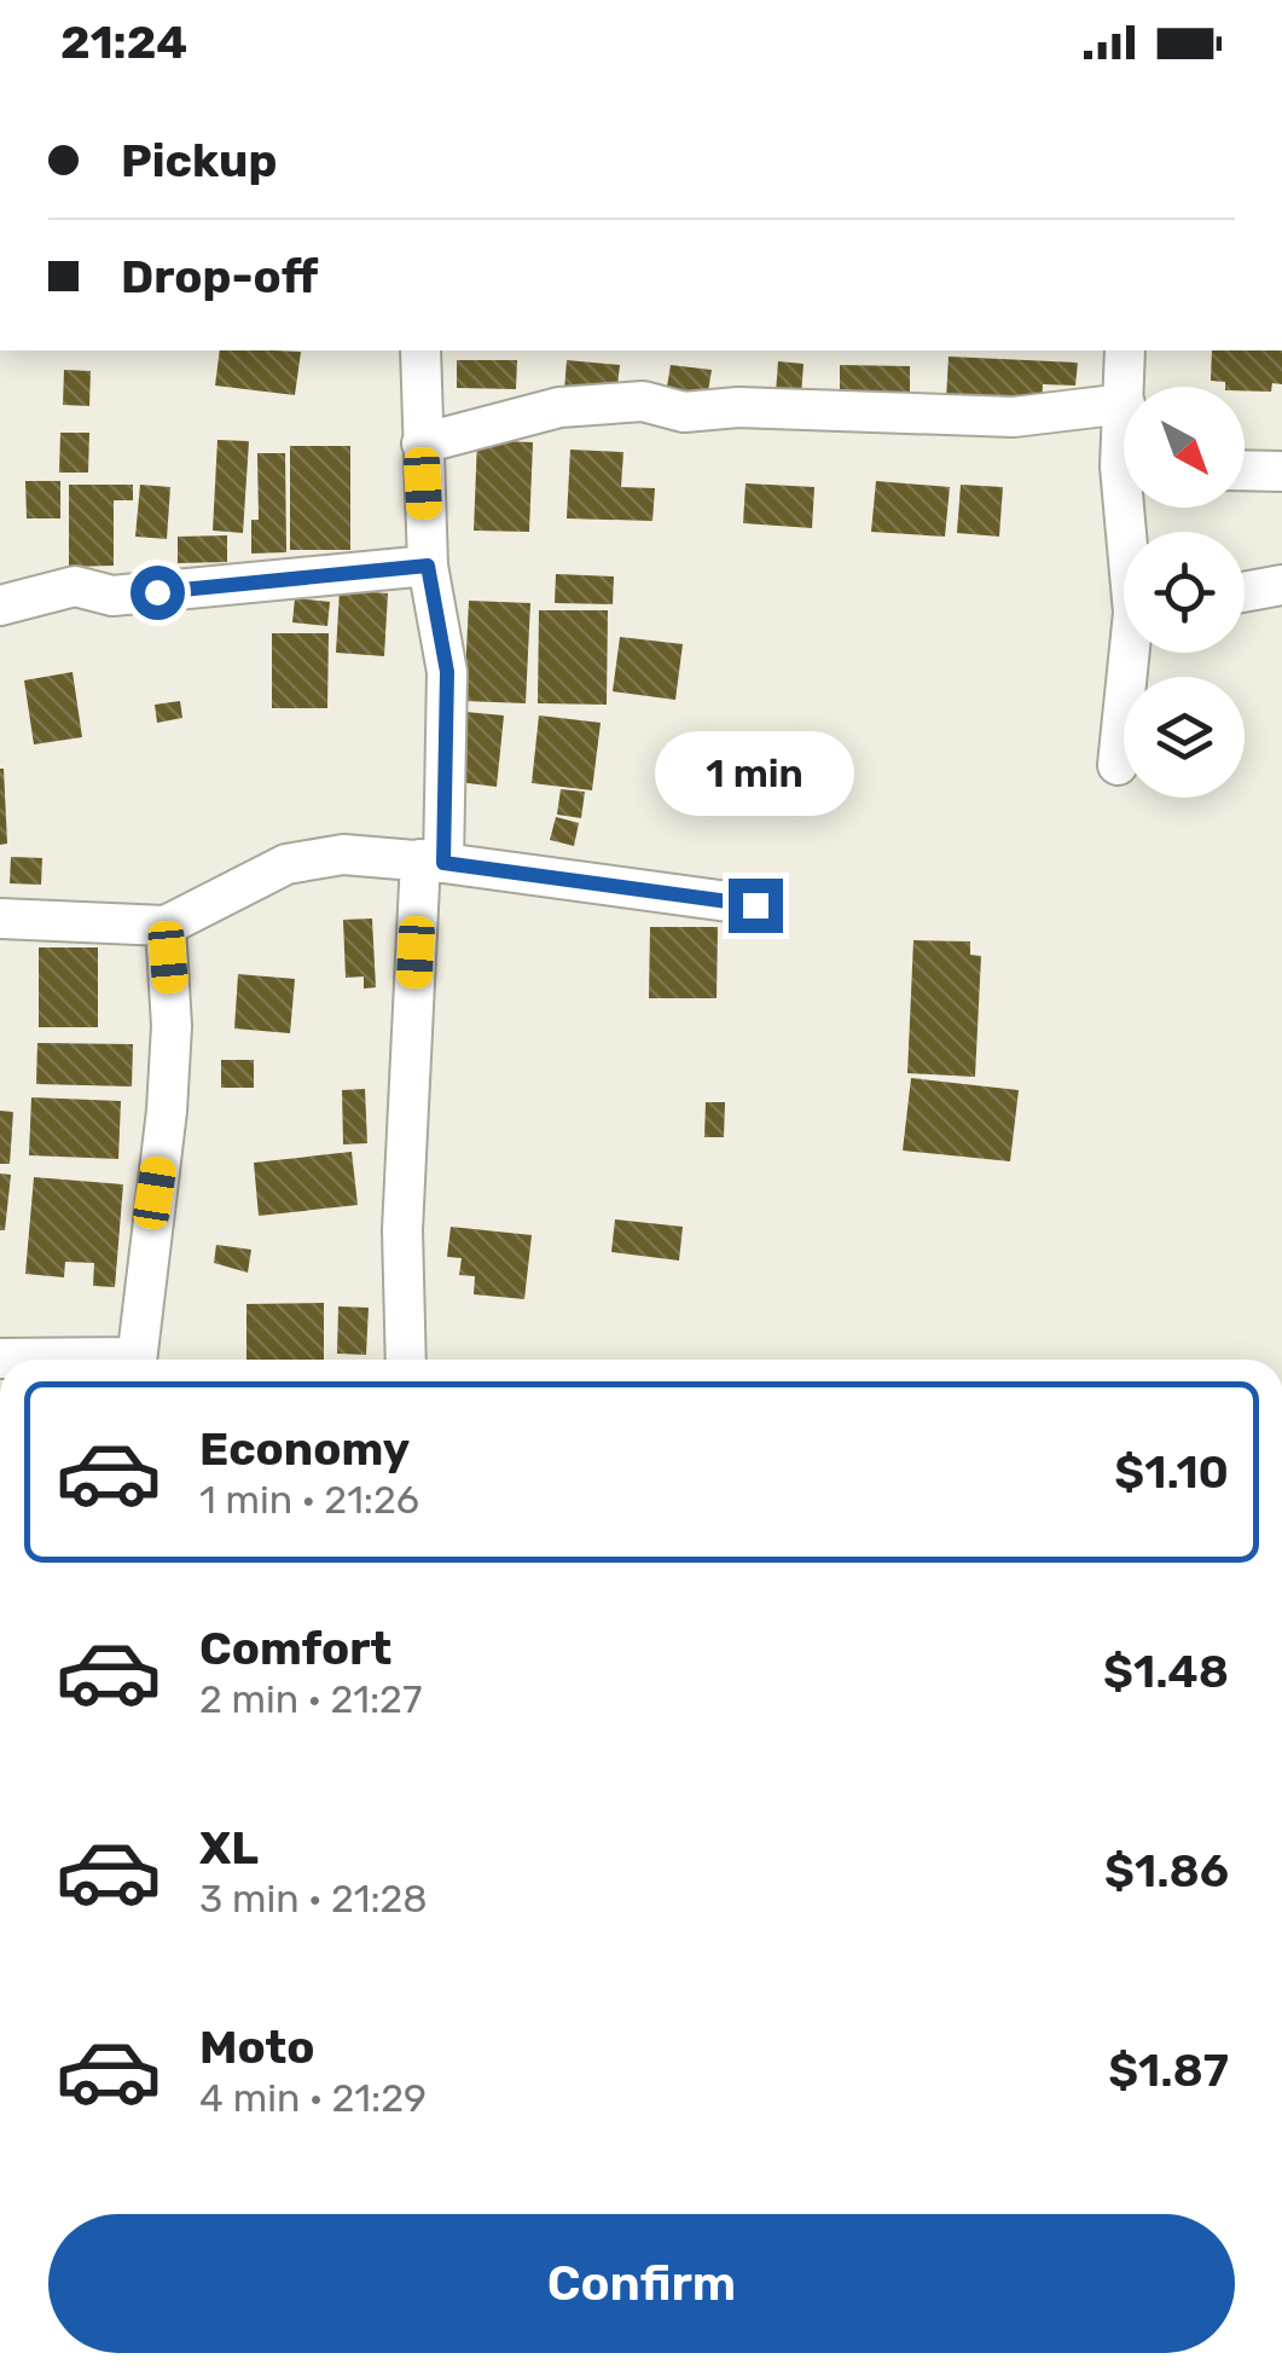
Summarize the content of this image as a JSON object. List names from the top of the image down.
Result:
{
  "north": "bottom right",
  "page": {
    "status": "21:24",
    "banner": ["Pickup", "Drop-off"],
    "bubble": "1 min",
    "list": [
      {
        "name": "Economy",
        "note": "1 min · 21:26",
        "value": "$1.10"
      },
      {
        "name": "Comfort",
        "note": "2 min · 21:27",
        "value": "$1.48"
      },
      {
        "name": "XL",
        "note": "3 min · 21:28",
        "value": "$1.86"
      },
      {
        "name": "Moto",
        "note": "4 min · 21:29",
        "value": "$1.87"
      }
    ],
    "buttons": "Confirm"
  }
}
